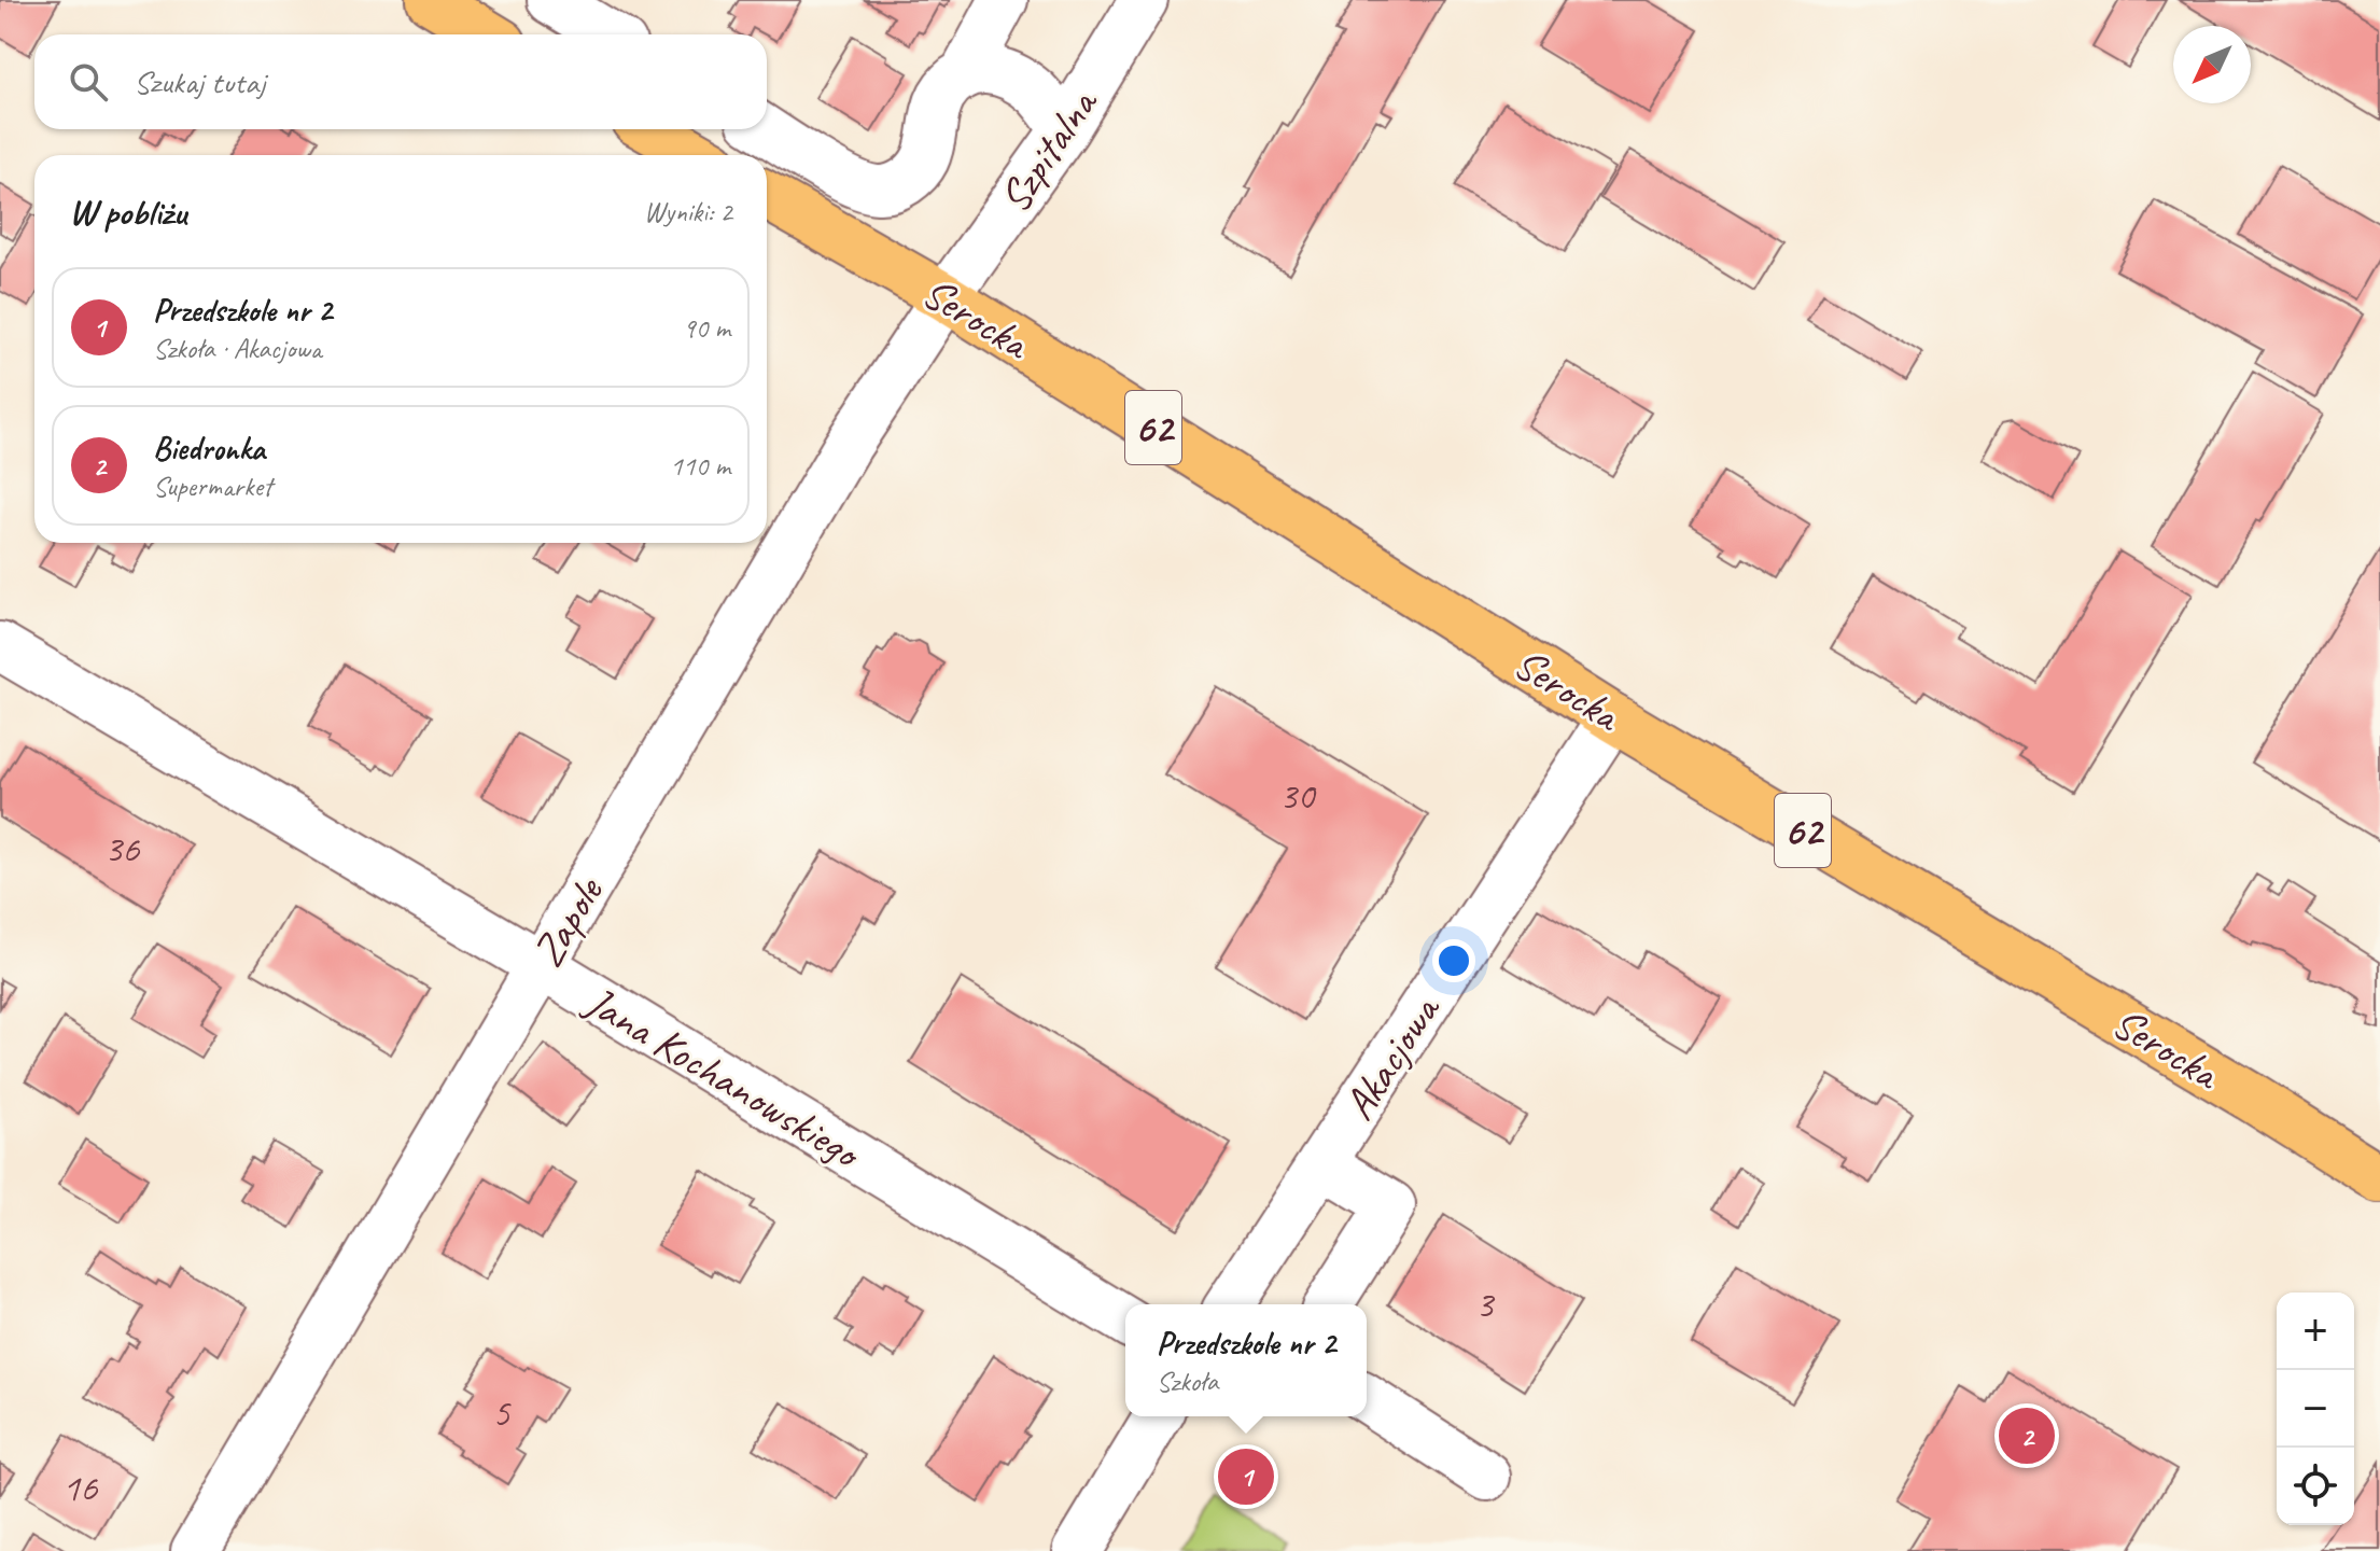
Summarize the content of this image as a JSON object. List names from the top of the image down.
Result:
{
  "streets": {
    "main road": ["Serocka", "62"],
    "street": [
      "Szpitalna",
      "Zapole",
      "Akacjowa",
      "Jana Kochanowskiego"
    ]
  },
  "crossings": [
    ["Szpitalna", "Serocka"],
    ["Szpitalna", "Zapole"],
    ["Serocka", "Zapole"],
    ["Serocka", "Akacjowa"],
    ["Zapole", "Jana Kochanowskiego"]
  ],
  "house_numbers": [
    "30",
    "36",
    "3",
    "5",
    "16"
  ],
  "north": "bottom left",
  "page": {
    "search": "Szukaj tutaj",
    "heading": ["W pobliżu", "Wyniki: 2"],
    "list": [
      {
        "mark": "1",
        "name": "Przedszkole nr 2",
        "note": "Szkoła · Akacjowa",
        "value": "90 m"
      },
      {
        "mark": "2",
        "name": "Biedronka",
        "note": "Supermarket",
        "value": "110 m"
      }
    ],
    "map_buttons": ["+", "−"],
    "popup": ["Przedszkole nr 2", "Szkoła"],
    "pins": ["2", "1"]
  }
}
